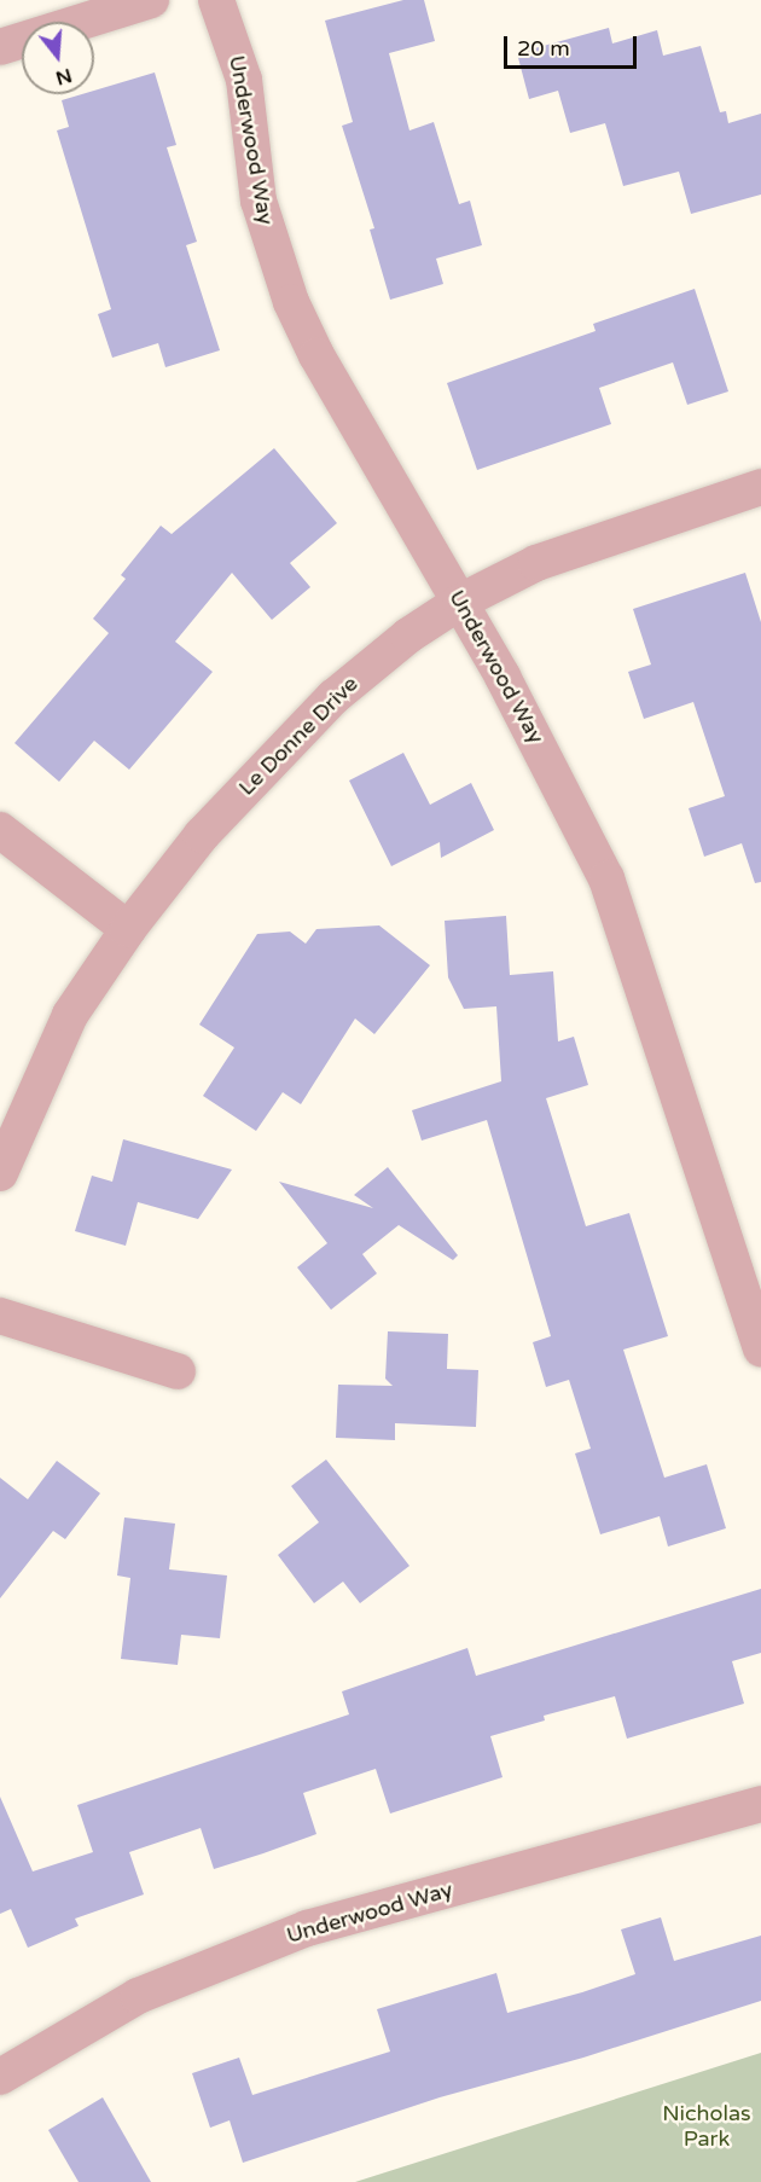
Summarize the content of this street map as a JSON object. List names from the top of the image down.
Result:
{
  "streets": {
    "street": ["Underwood Way", "Le Donne Drive"]
  },
  "crossings": [
    ["Underwood Way", "Le Donne Drive"]
  ],
  "parks": ["Nicholas Park"],
  "scale_bar": "20 m",
  "north": "bottom"
}
